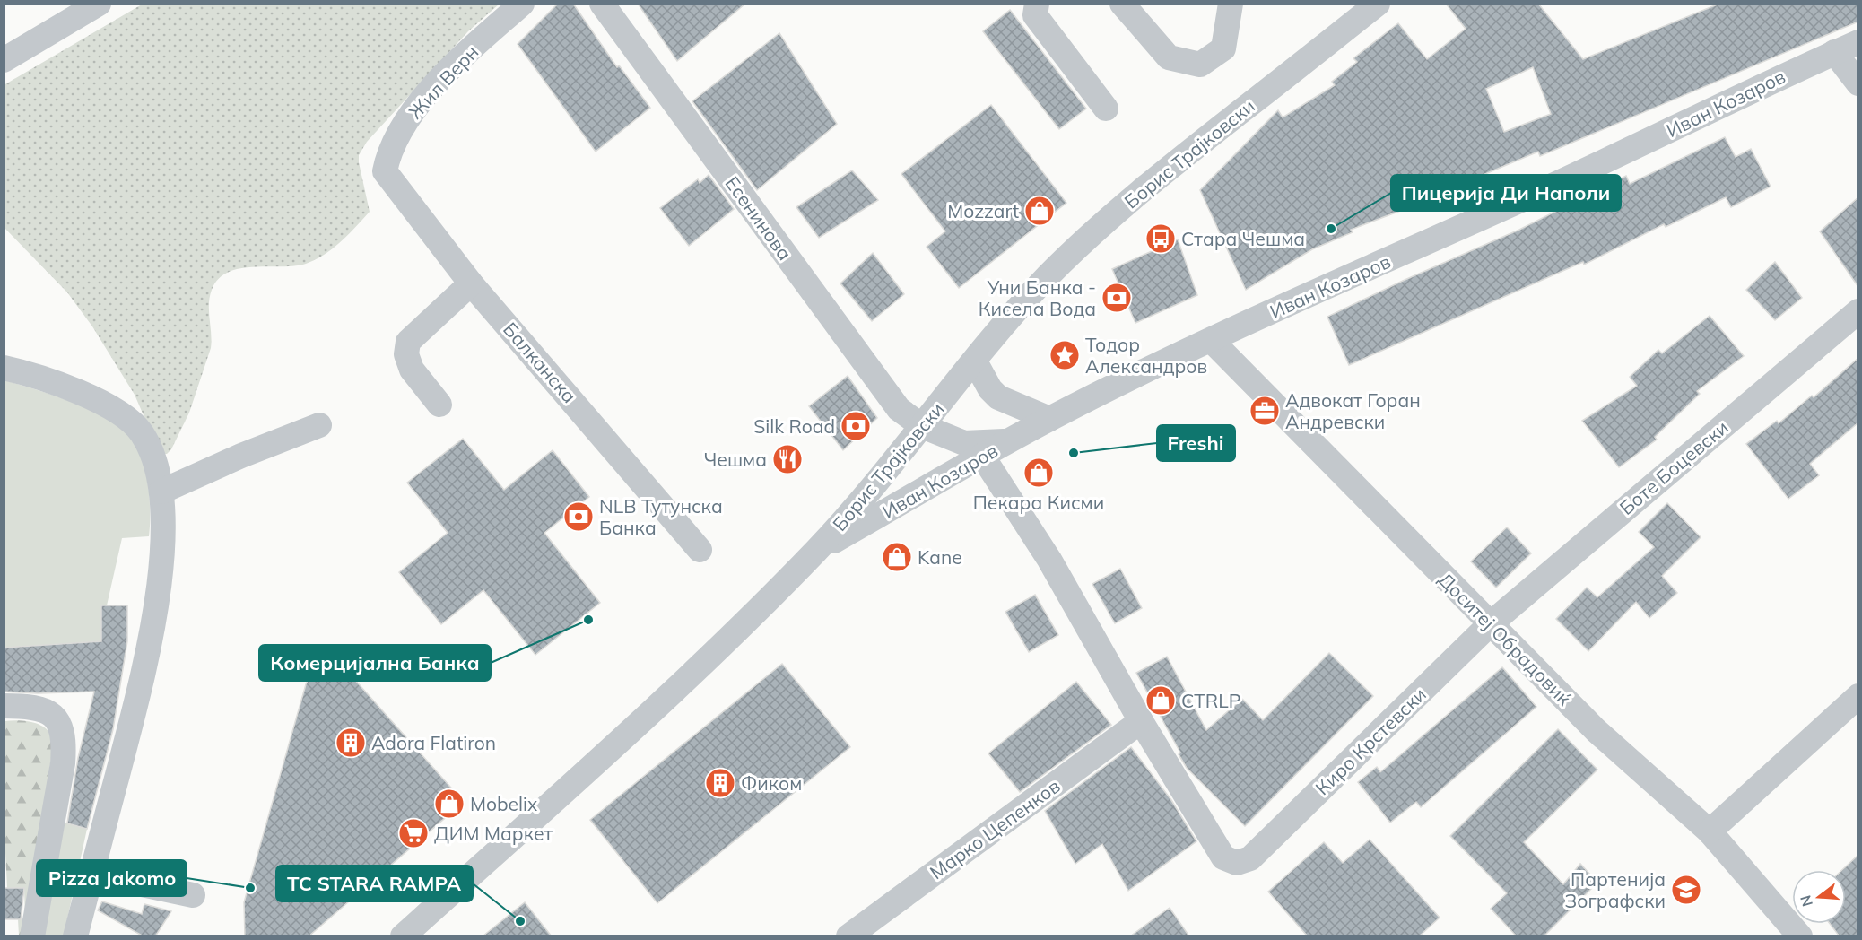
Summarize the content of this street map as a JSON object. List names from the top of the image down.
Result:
{
  "streets": {
    "street": [
      "Жил Верн",
      "Иван Козаров",
      "Борис Трајковски",
      "Есенинова",
      "Балканска",
      "Боте Боцевски",
      "Доситеј Обрадовиќ",
      "Киро Крстевски",
      "Марко Цепенков"
    ]
  },
  "crossings": [
    ["Жил Верн", "Балканска"],
    ["Иван Козаров", "Борис Трајковски"],
    ["Иван Козаров", "Есенинова"],
    ["Иван Козаров", "Доситеј Обрадовиќ"],
    ["Борис Трајковски", "Есенинова"],
    ["Боте Боцевски", "Доситеј Обрадовиќ"],
    ["Боте Боцевски", "Киро Крстевски"],
    ["Доситеј Обрадовиќ", "Киро Крстевски"],
    ["Киро Крстевски", "Марко Цепенков"]
  ],
  "places": {
    "shop": [
      "Mozzart",
      "Пекара Кисми",
      "Kane",
      "CTRLP",
      "Mobelix"
    ],
    "other": [
      "Пицерија Ди Наполи",
      "Freshi",
      "Комерцијална Банка",
      "Pizza Jakomo",
      "TC STARA RAMPA"
    ],
    "bus stop": ["Стара Чешма"],
    "bank": ["Уни Банка - Кисела Вода", "Silk Road", "NLB Тутунска Банка"],
    "place": ["Тодор Александров"],
    "office": ["Адвокат Горан Андревски"],
    "restaurant": ["Чешма"],
    "building": ["Adora Flatiron", "Фиком"],
    "supermarket": ["ДИМ Маркет"],
    "school or university": ["Партенија Зографски"]
  },
  "north": "left"
}
